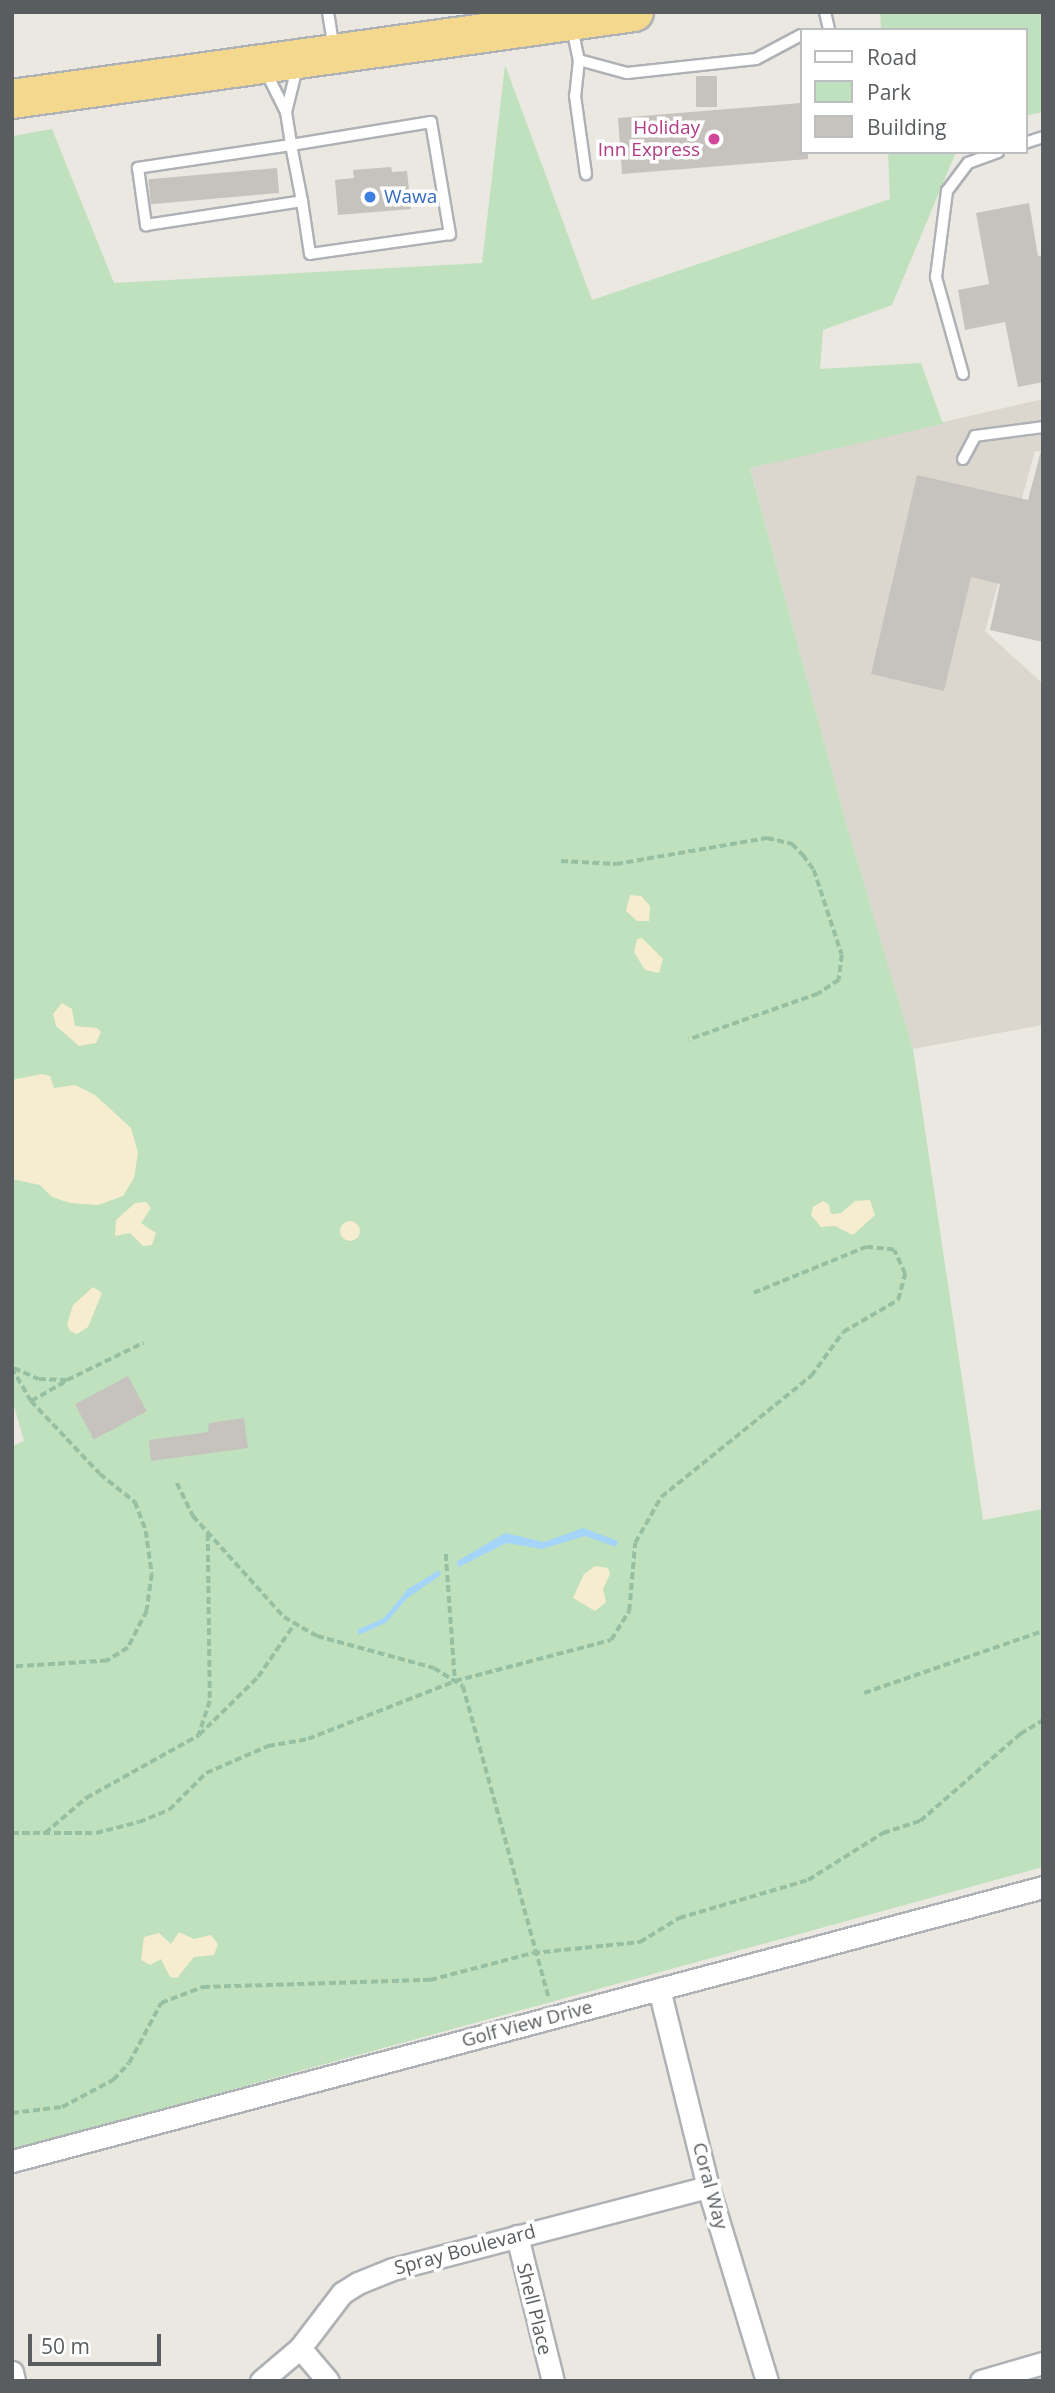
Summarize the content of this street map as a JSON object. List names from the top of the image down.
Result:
{
  "streets": {
    "street": [
      "Golf View Drive",
      "Coral Way",
      "Spray Boulevard",
      "Shell Place"
    ]
  },
  "crossings": [
    ["Golf View Drive", "Coral Way"],
    ["Coral Way", "Spray Boulevard"],
    ["Spray Boulevard", "Shell Place"]
  ],
  "places": ["Holiday Inn Express", "Wawa"],
  "legend": ["Road", "Park", "Building"],
  "scale_bar": "50 m"
}
